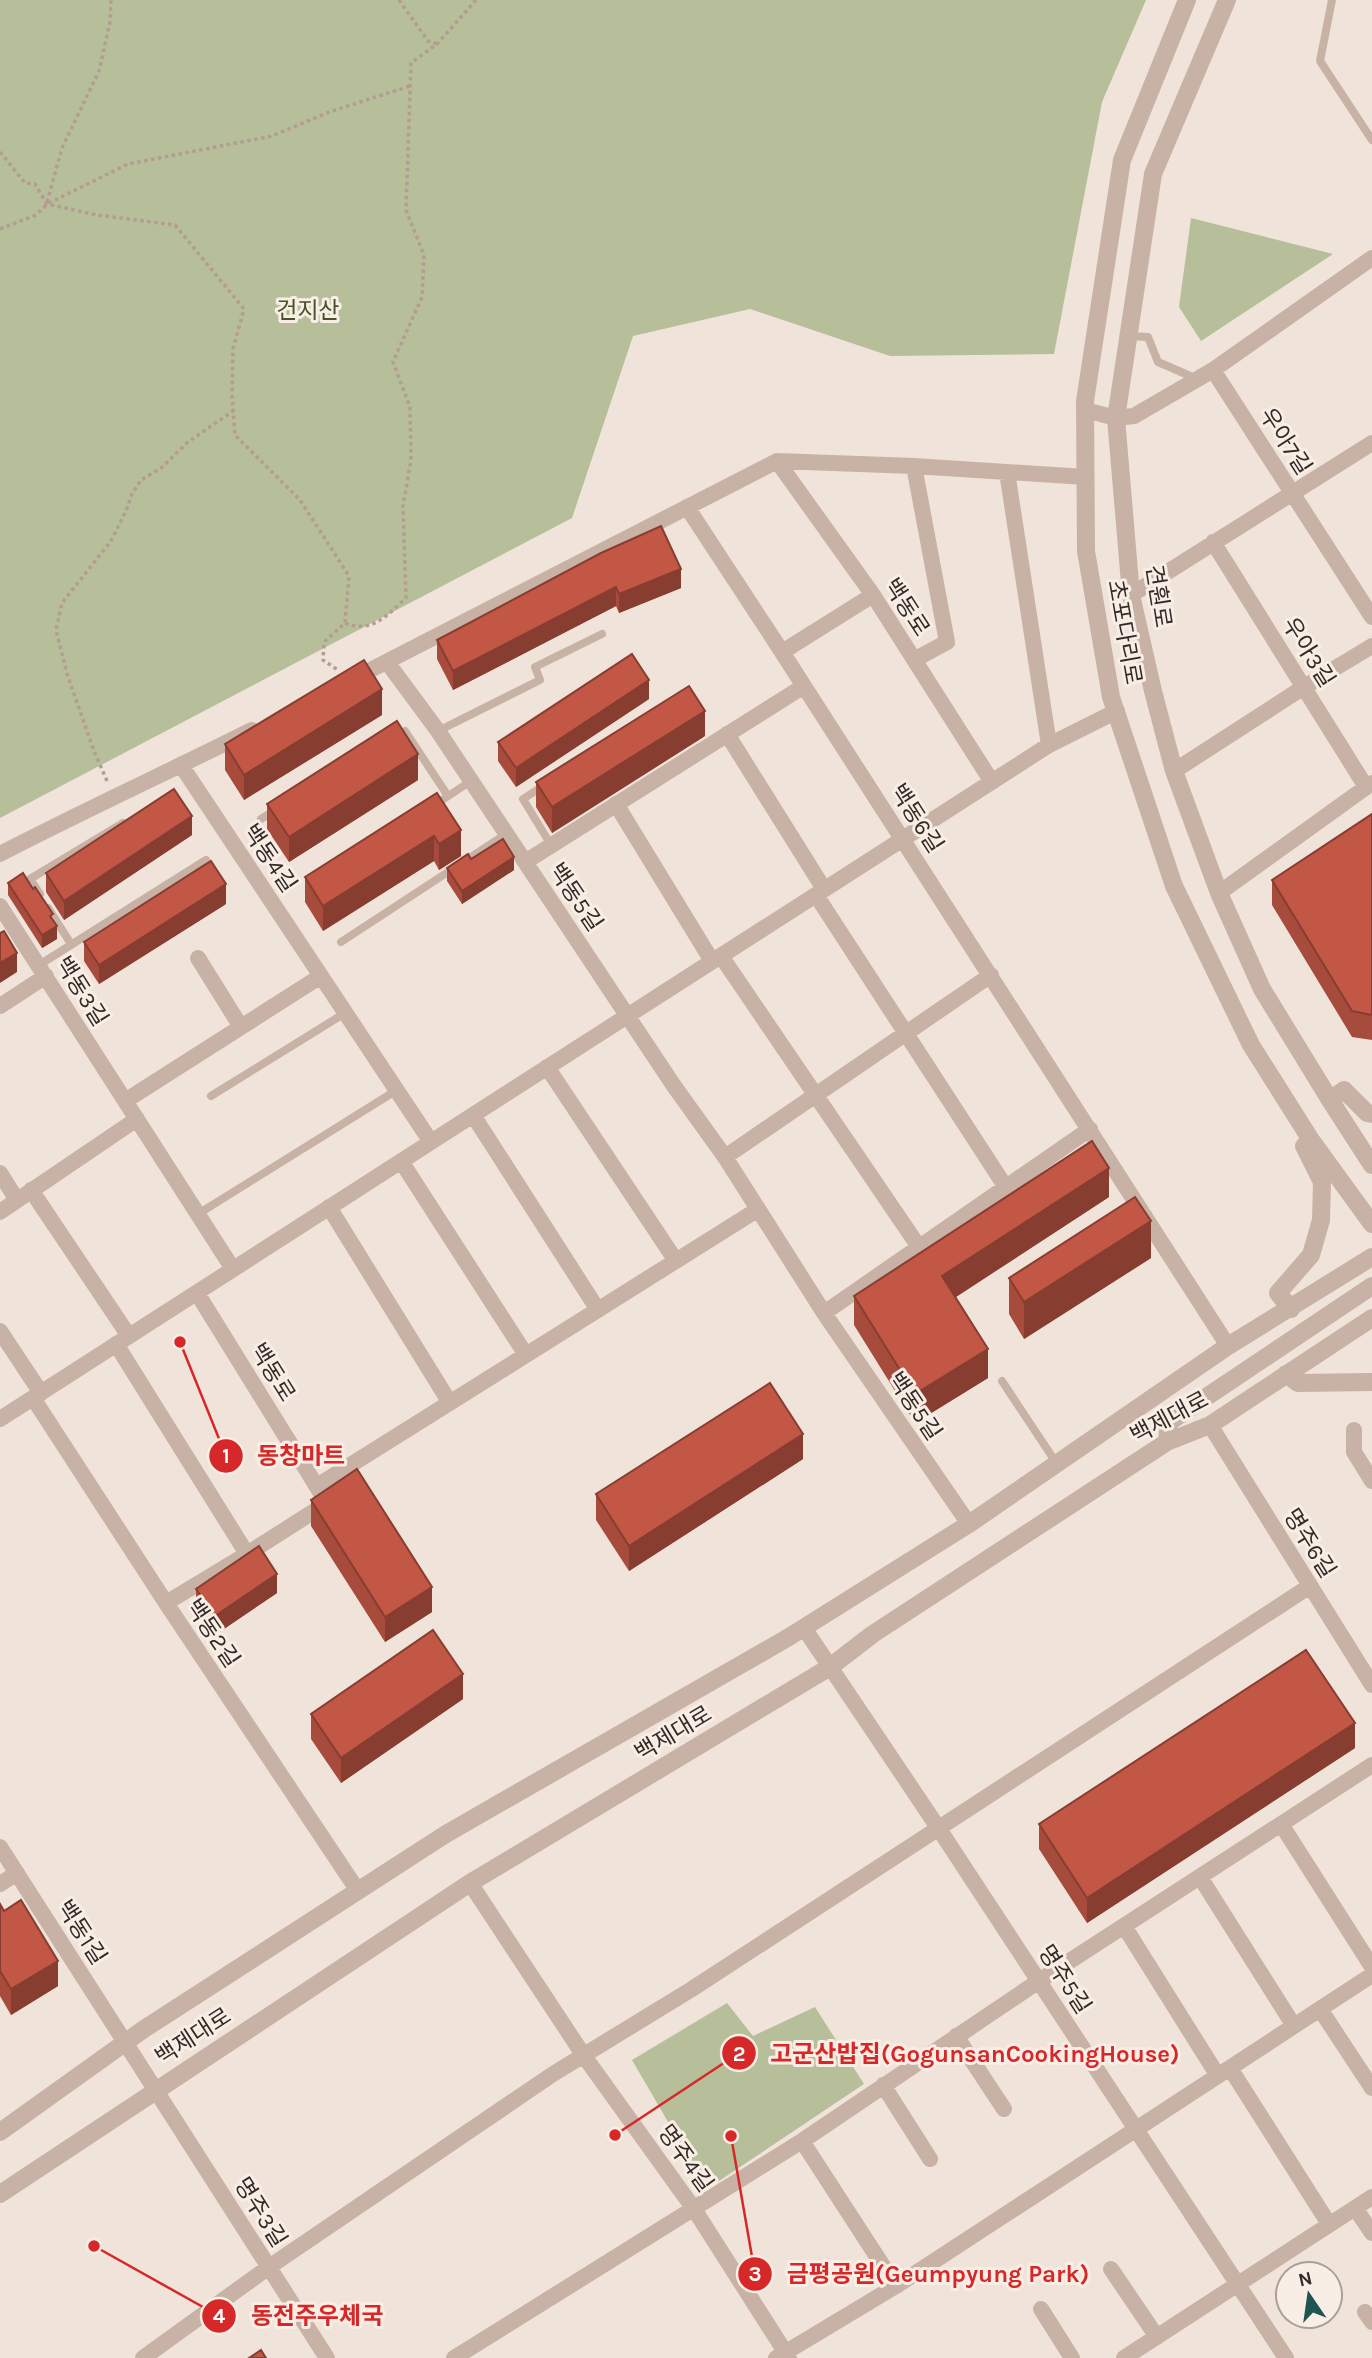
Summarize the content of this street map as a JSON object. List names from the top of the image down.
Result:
{
  "streets": {
    "street": [
      "우아7길",
      "견훤로",
      "백동로",
      "초포다리로",
      "우아3길",
      "백동6길",
      "백동4길",
      "백동5길",
      "백동3길",
      "백제대로",
      "명주6길",
      "백동2길",
      "백동1길",
      "명주5길",
      "명주4길",
      "명주3길"
    ]
  },
  "crossings": [
    ["견훤로", "우아3길"],
    ["백동6길", "백제대로"],
    ["백동5길", "백제대로"],
    ["백제대로", "명주6길"],
    ["백제대로", "백동2길"],
    ["백제대로", "백동1길"],
    ["백제대로", "명주5길"],
    ["백제대로", "명주4길"],
    ["백제대로", "명주3길"],
    ["백동1길", "명주3길"]
  ],
  "parks": ["건지산"],
  "places": [
    "동창마트",
    "고군산밥집(GogunsanCookingHouse)",
    "금평공원(Geumpyung Park)",
    "동전주우체국"
  ],
  "north": "top"
}
